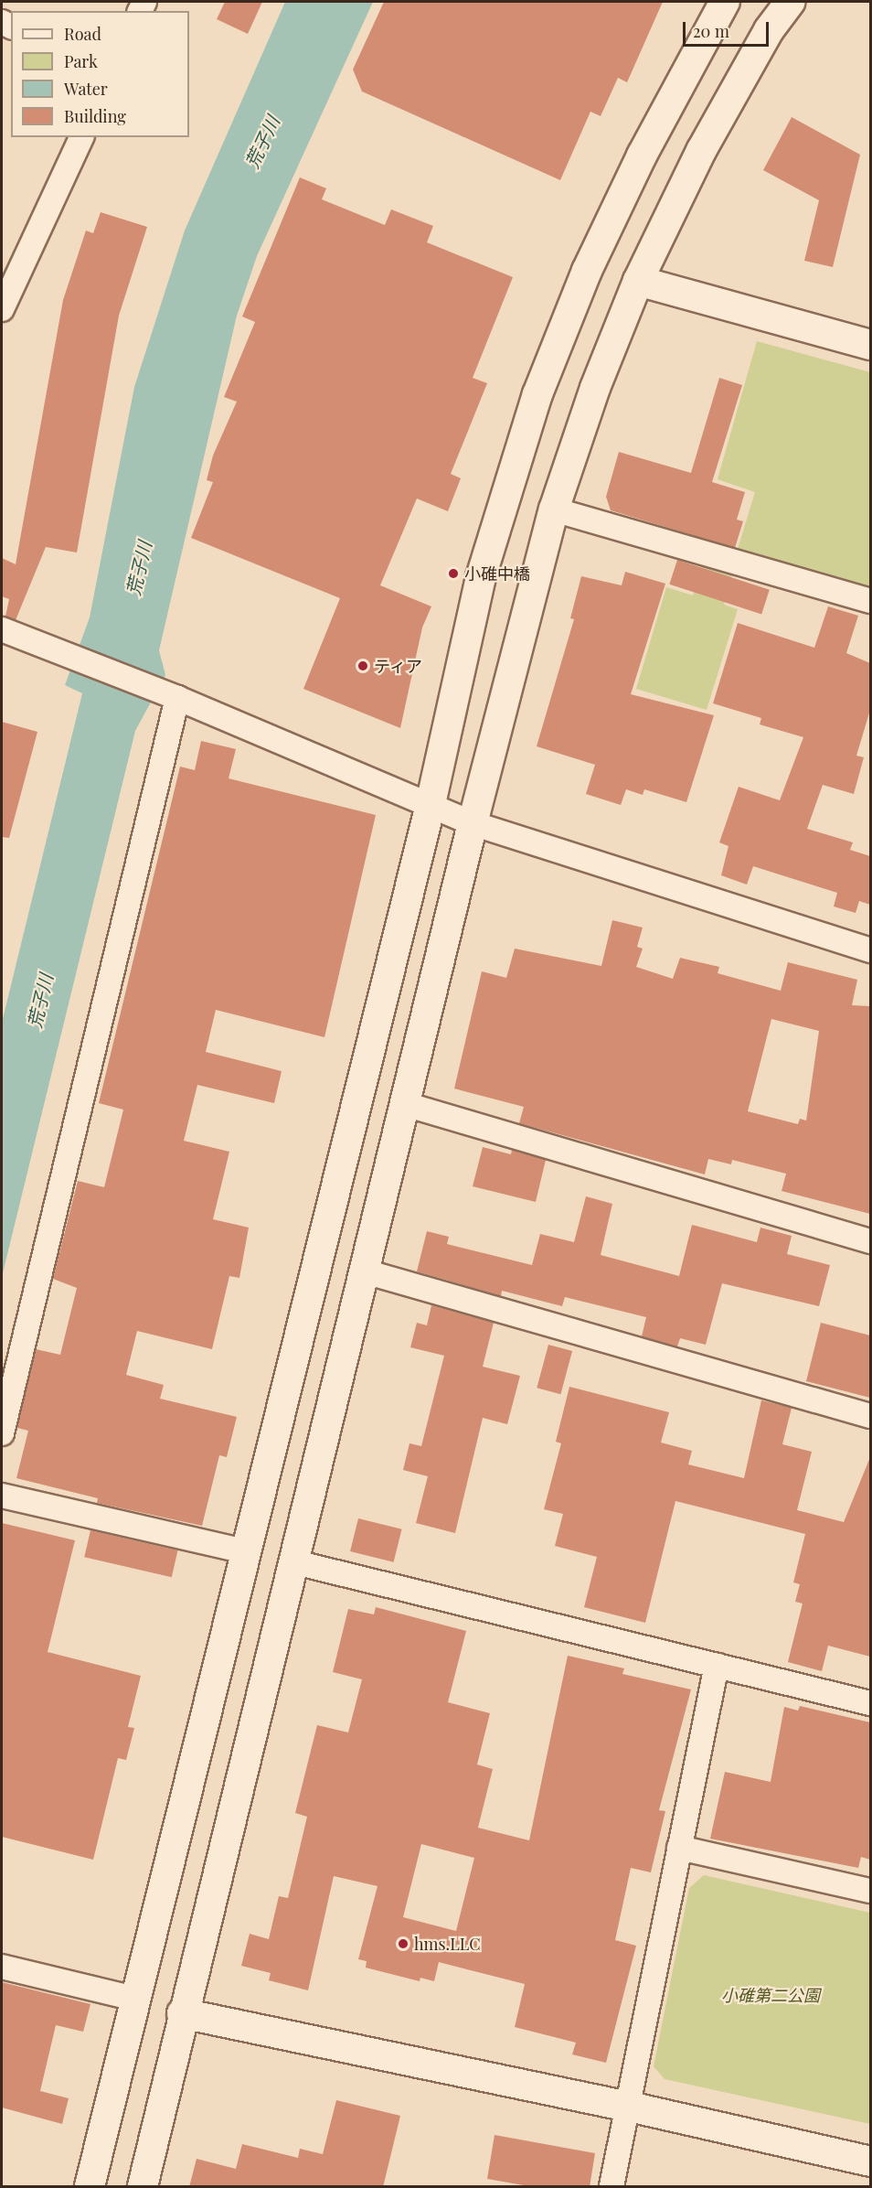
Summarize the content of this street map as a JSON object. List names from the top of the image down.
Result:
{
  "water": ["荒子川"],
  "parks": ["小碓第二公園"],
  "places": ["小碓中橋", "ティア", "hms.LLC"],
  "legend": [
    "Road",
    "Park",
    "Water",
    "Building"
  ],
  "scale_bar": "20 m"
}
